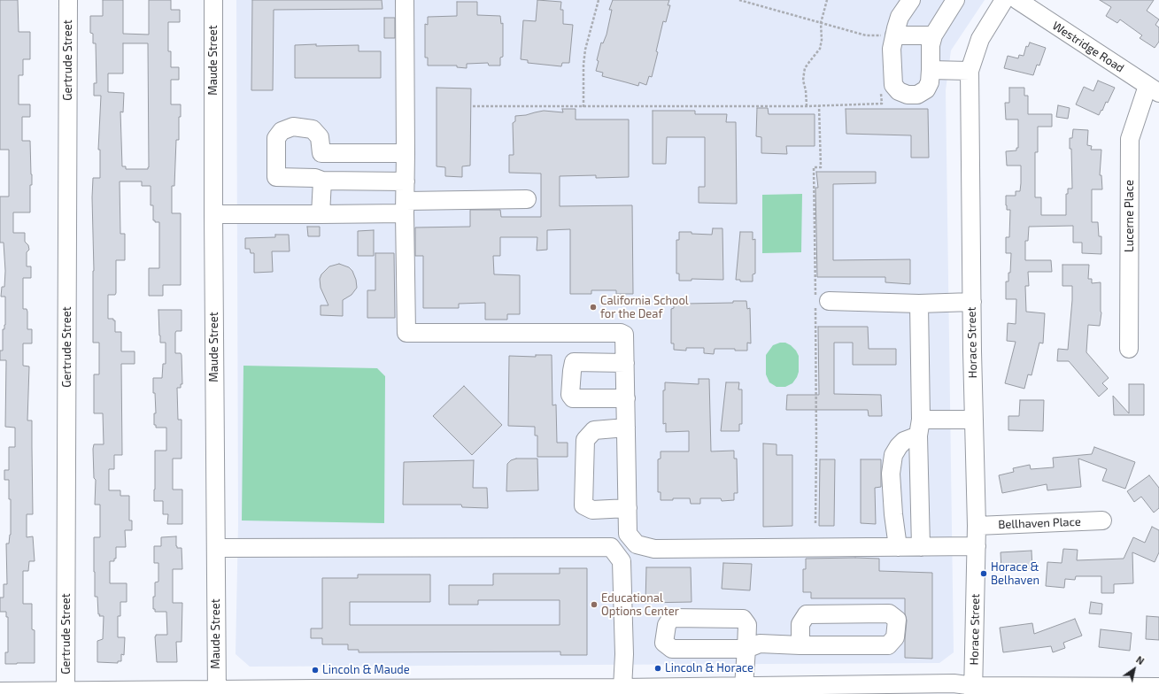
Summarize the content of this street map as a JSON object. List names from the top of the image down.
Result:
{
  "streets": {
    "street": [
      "Westridge Road",
      "Gertrude Street",
      "Maude Street",
      "Lucerne Place",
      "Horace Street",
      "Bellhaven Place"
    ]
  },
  "crossings": [
    ["Westridge Road", "Lucerne Place"],
    ["Horace Street", "Bellhaven Place"]
  ],
  "places": [
    "California School for the Deaf",
    "Horace & Belhaven",
    "Educational Options Center",
    "Lincoln & Horace",
    "Lincoln & Maude"
  ],
  "north": "top right"
}
